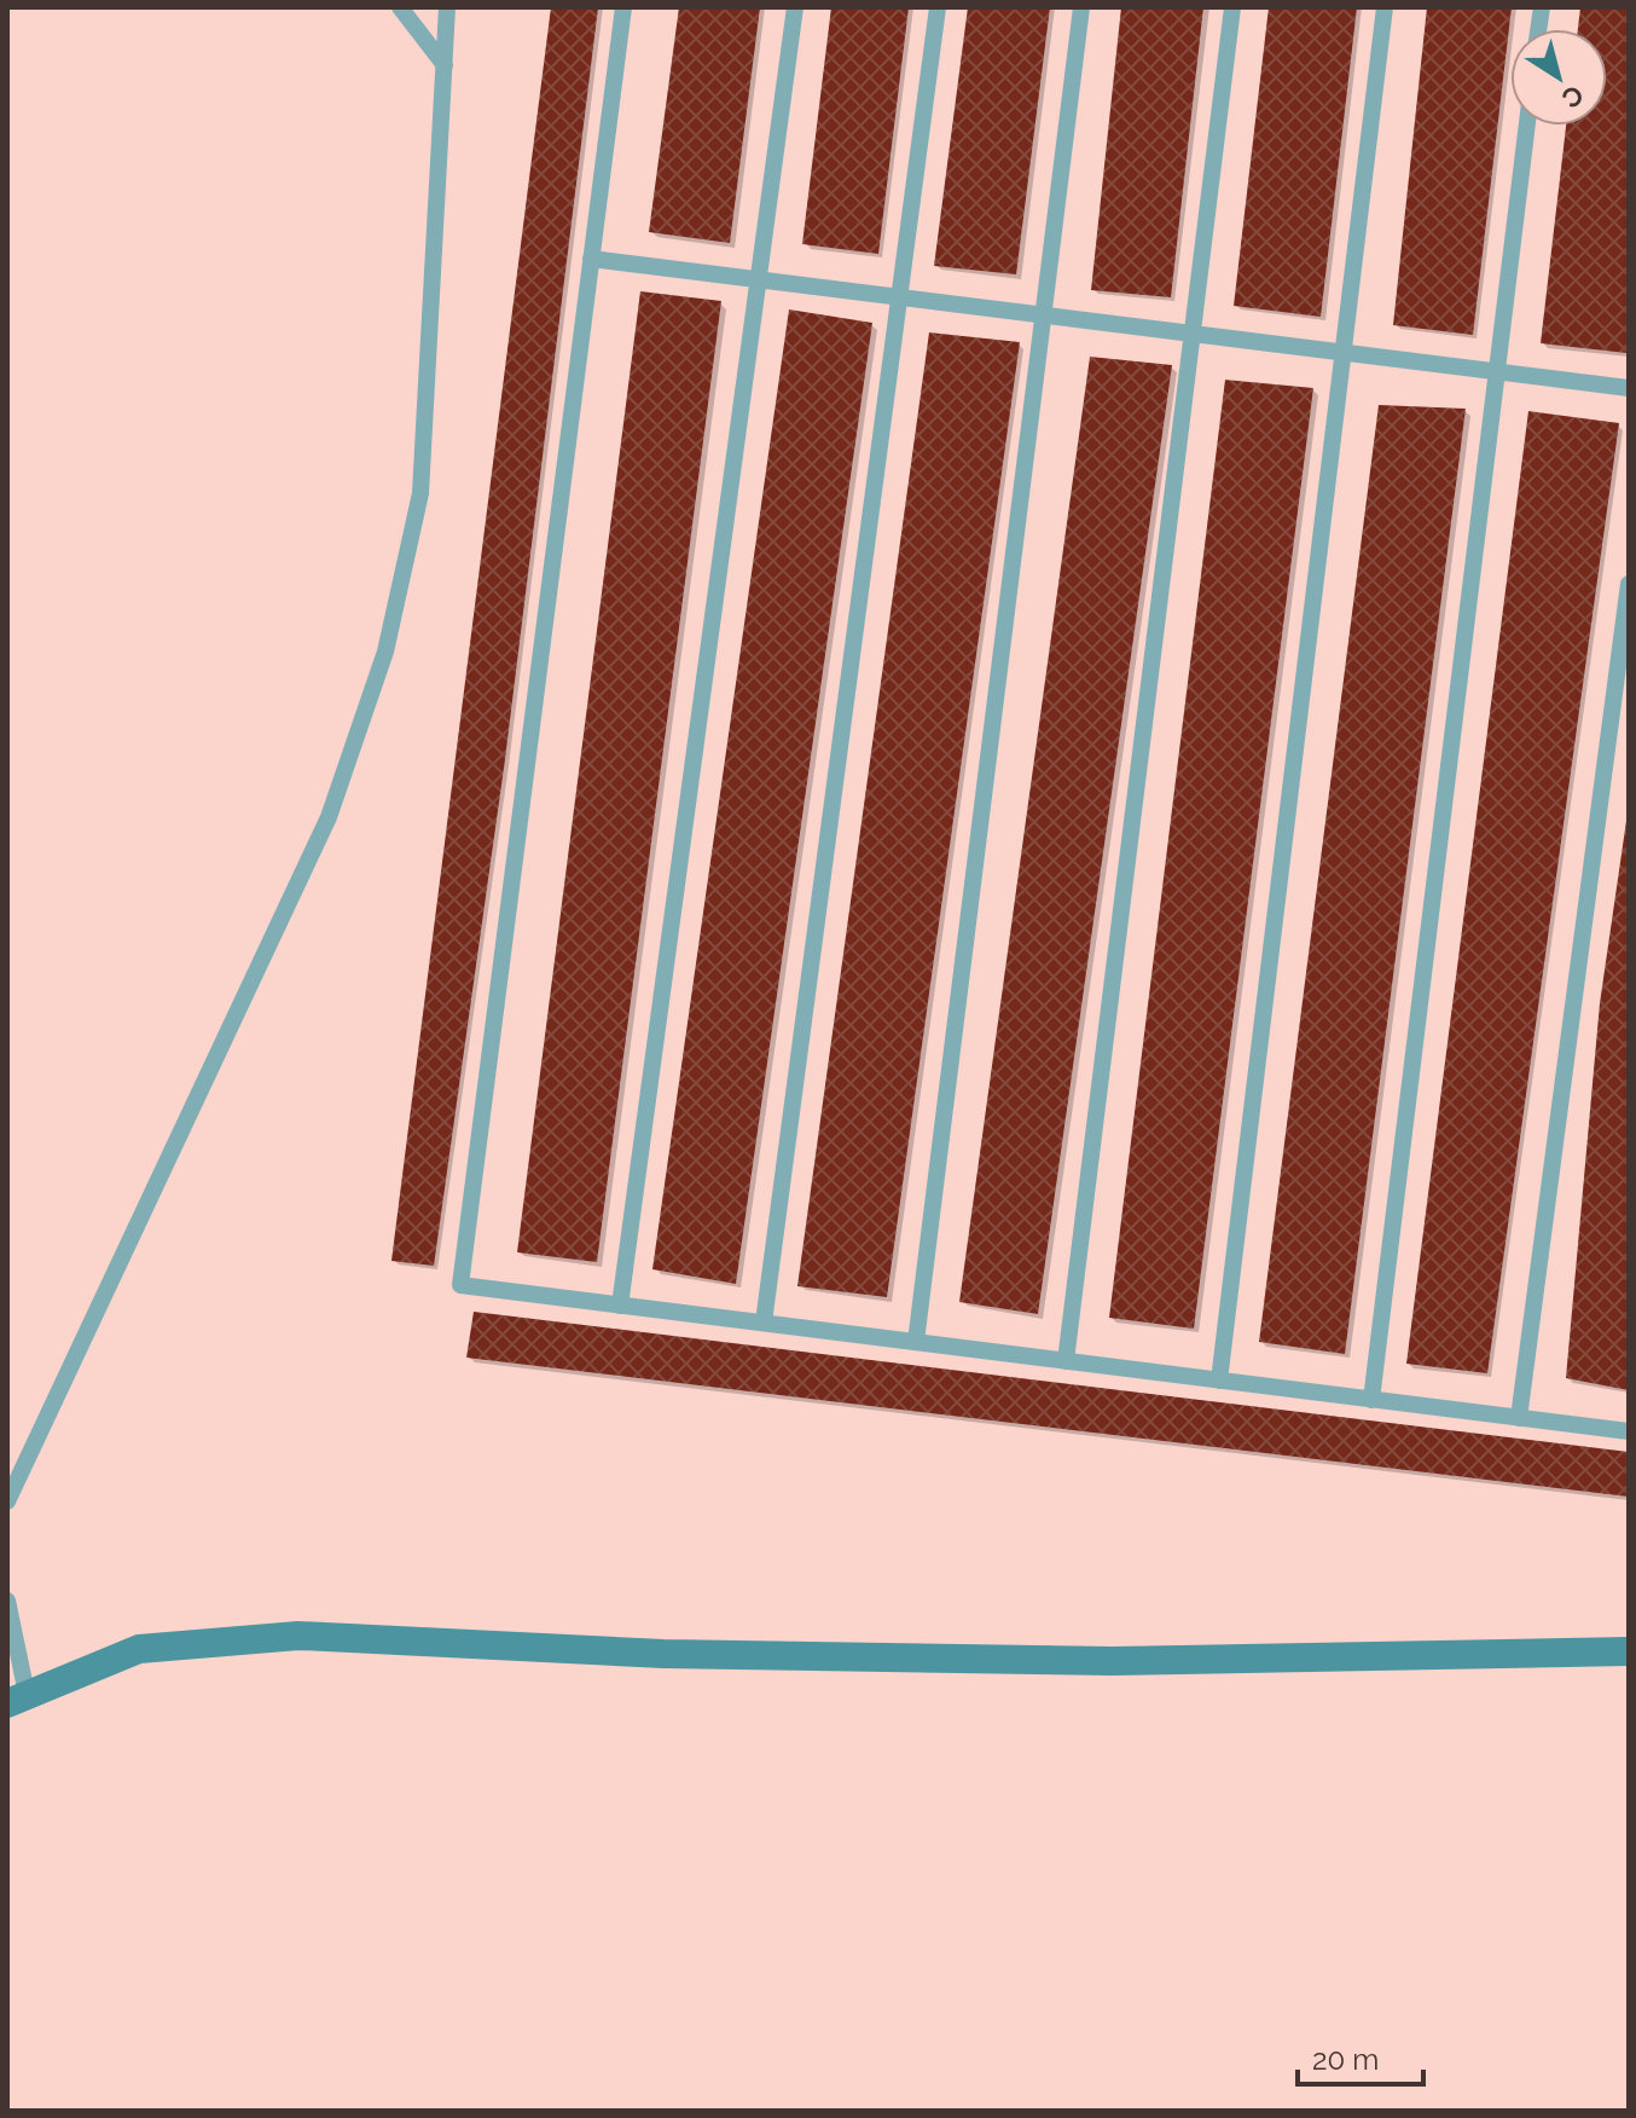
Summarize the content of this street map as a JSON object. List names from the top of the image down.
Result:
{
  "scale_bar": "20 m",
  "north": "bottom right"
}
